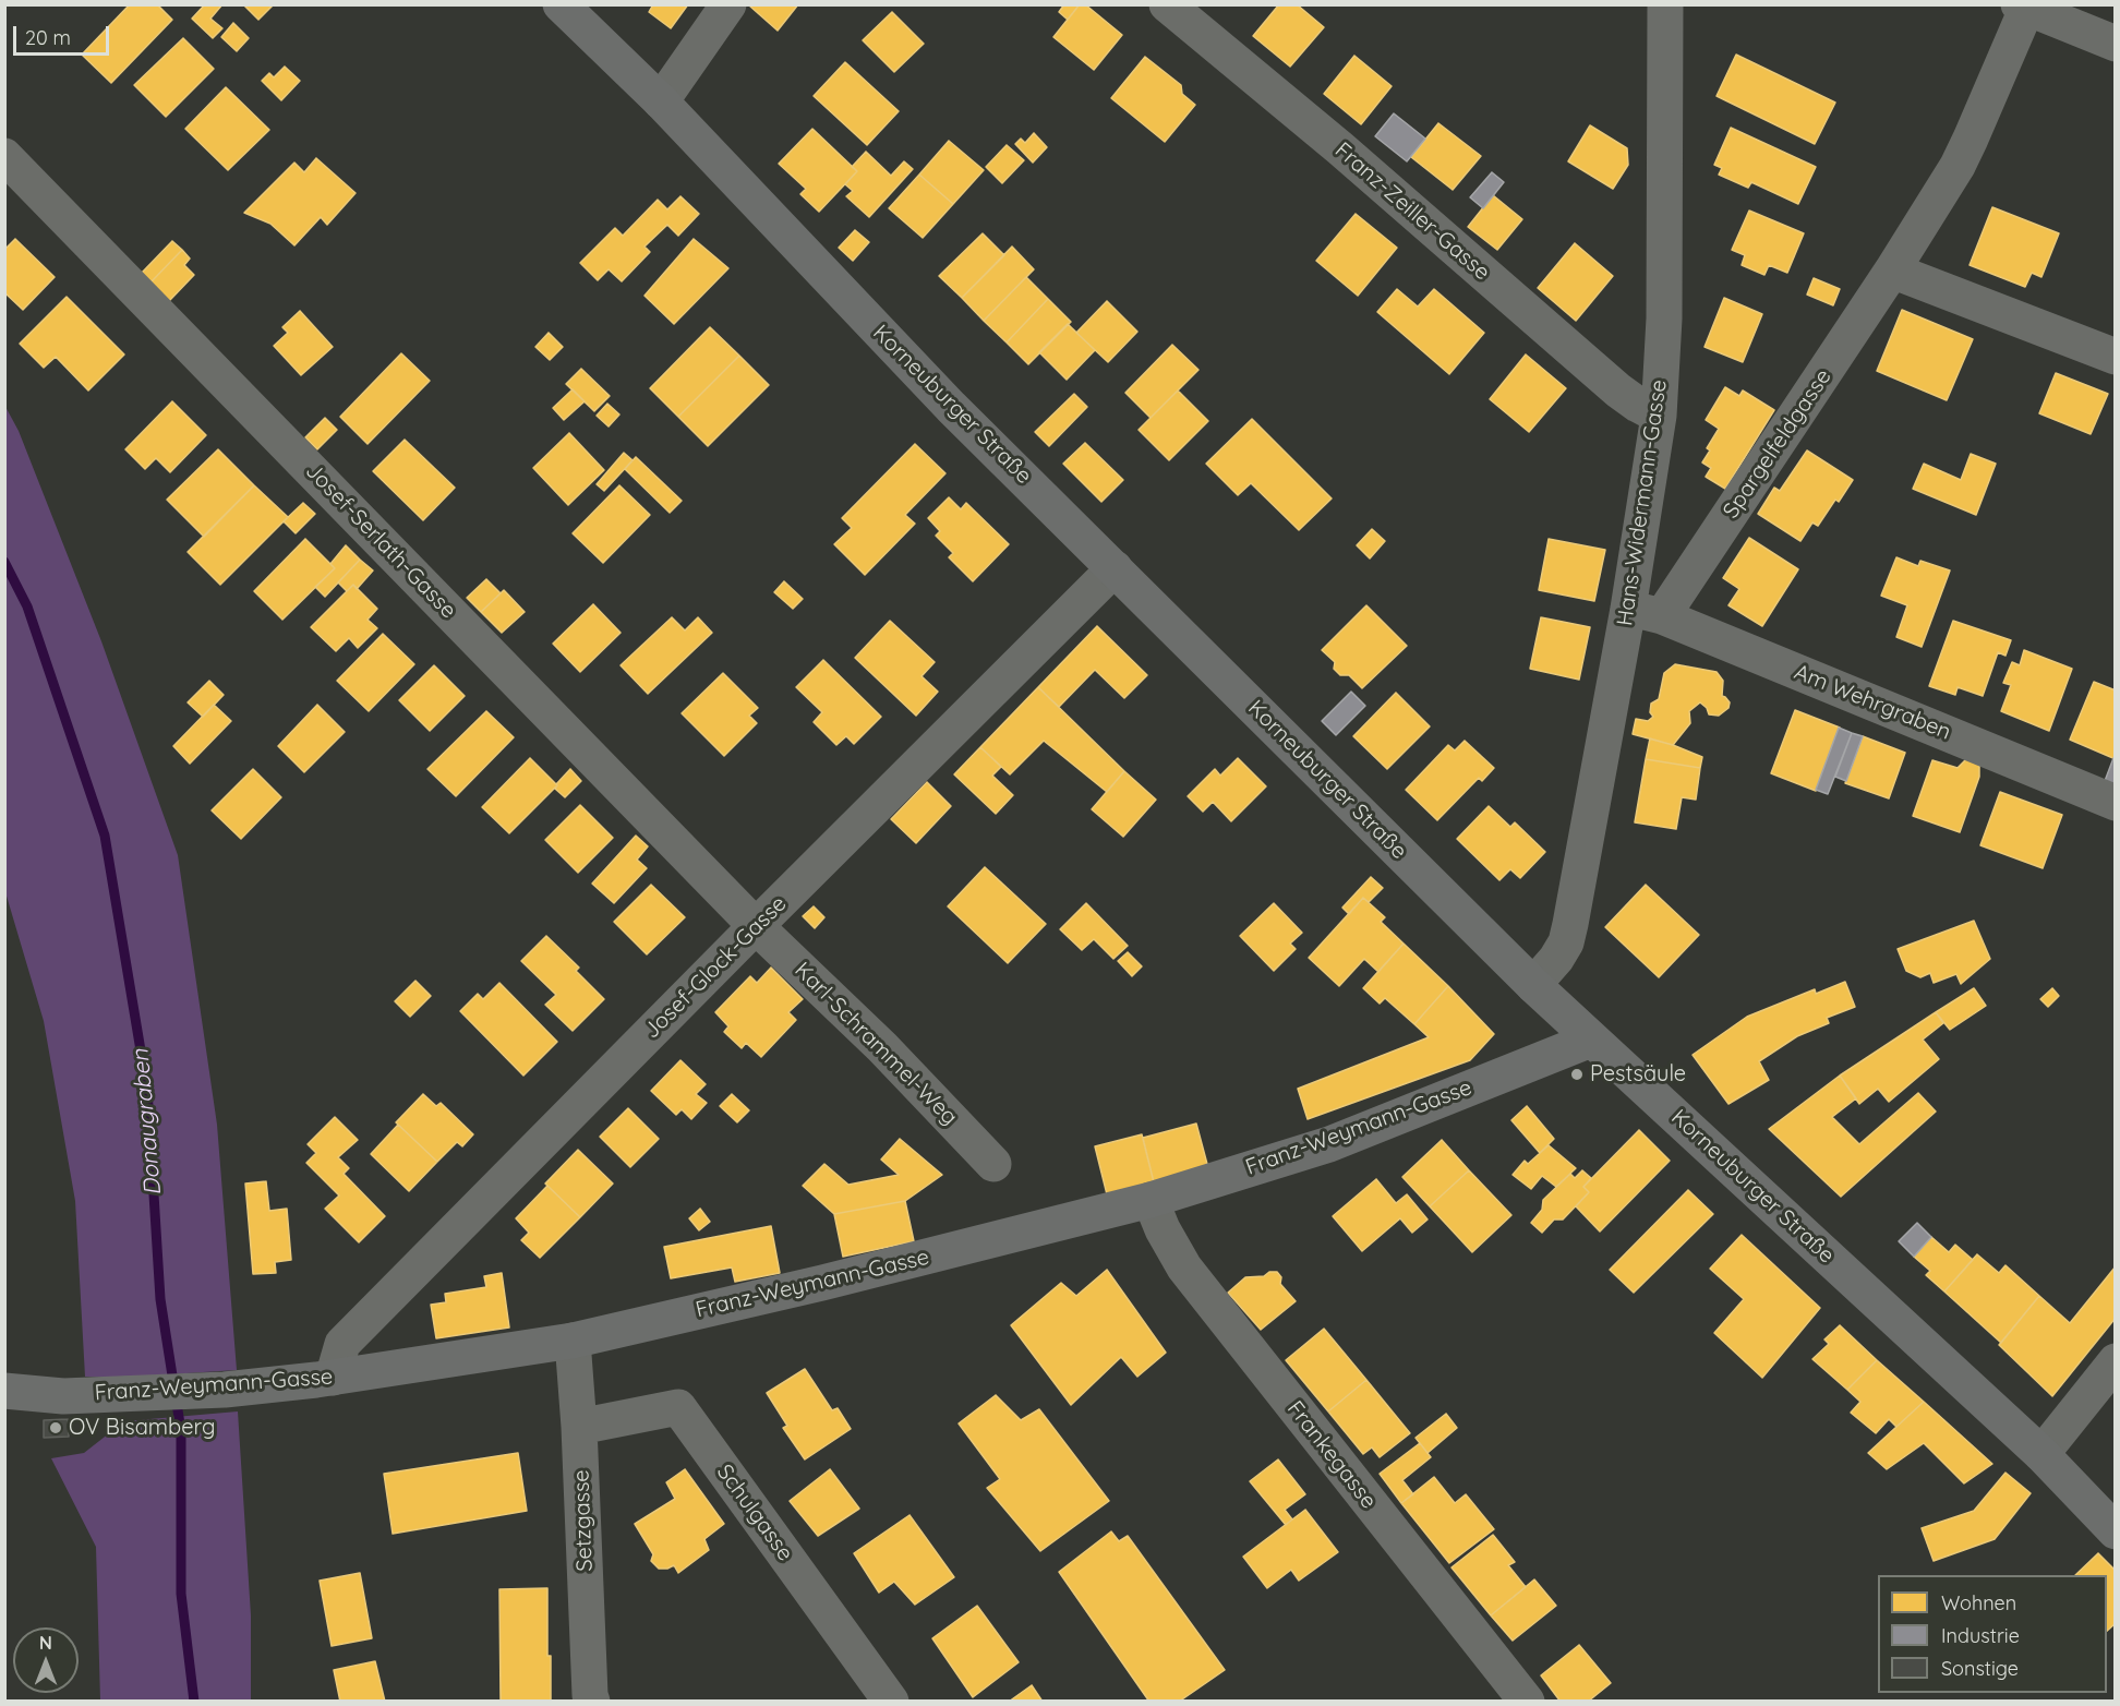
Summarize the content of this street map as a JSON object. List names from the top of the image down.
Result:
{
  "streets": {
    "street": [
      "Franz-Zeiller-Gasse",
      "Korneuburger Straße",
      "Spargelfeldgasse",
      "Hans-Widermann-Gasse",
      "Josef-Serlath-Gasse",
      "Am Wehrgraben",
      "Josef-Glock-Gasse",
      "Karl-Schrammel-Weg",
      "Franz-Weymann-Gasse",
      "Frankegasse",
      "Schulgasse",
      "Setzgasse"
    ]
  },
  "crossings": [
    ["Franz-Zeiller-Gasse", "Hans-Widermann-Gasse"],
    ["Korneuburger Straße", "Hans-Widermann-Gasse"],
    ["Korneuburger Straße", "Josef-Glock-Gasse"],
    ["Korneuburger Straße", "Franz-Weymann-Gasse"],
    ["Spargelfeldgasse", "Hans-Widermann-Gasse"],
    ["Spargelfeldgasse", "Am Wehrgraben"],
    ["Hans-Widermann-Gasse", "Am Wehrgraben"],
    ["Josef-Serlath-Gasse", "Josef-Glock-Gasse"],
    ["Josef-Serlath-Gasse", "Karl-Schrammel-Weg"],
    ["Josef-Glock-Gasse", "Karl-Schrammel-Weg"],
    ["Josef-Glock-Gasse", "Franz-Weymann-Gasse"],
    ["Franz-Weymann-Gasse", "Frankegasse"],
    ["Franz-Weymann-Gasse", "Setzgasse"],
    ["Schulgasse", "Setzgasse"]
  ],
  "water": ["Donaugraben"],
  "places": ["Pestsäule", "OV Bisamberg"],
  "legend": ["Wohnen", "Industrie", "Sonstige"],
  "scale_bar": "20 m",
  "north": "top"
}
